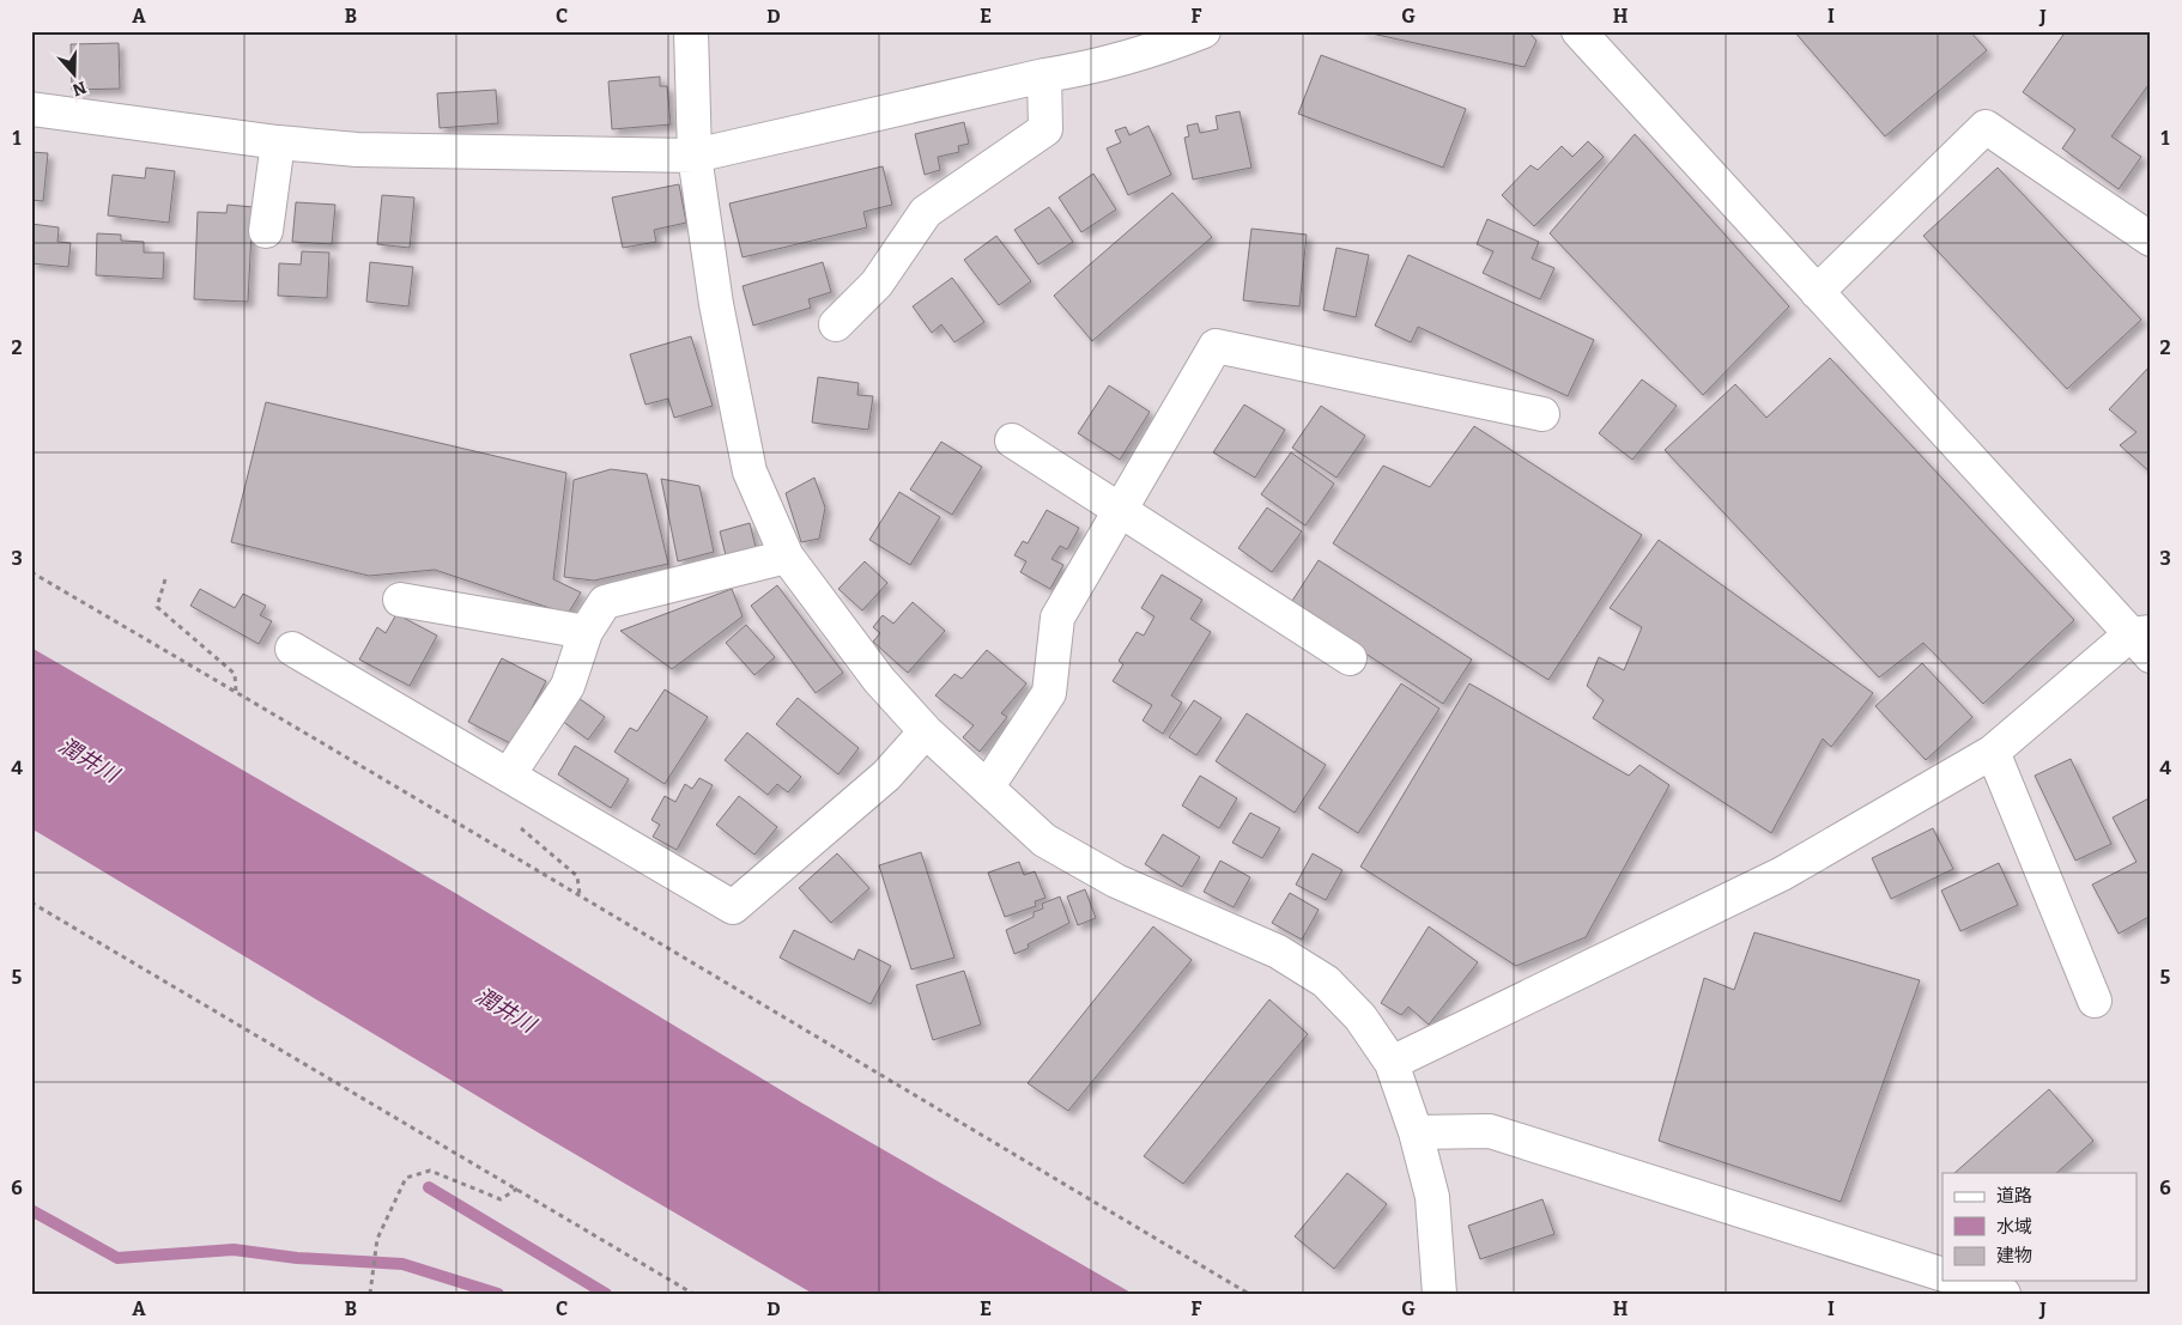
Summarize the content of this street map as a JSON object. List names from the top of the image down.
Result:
{
  "water": ["潤井川"],
  "legend": ["道路", "水域", "建物"],
  "north": "bottom",
  "grid": {
    "columns": [
      "A",
      "B",
      "C",
      "D",
      "E",
      "F",
      "G",
      "H",
      "I",
      "J"
    ],
    "rows": [
      "1",
      "2",
      "3",
      "4",
      "5",
      "6"
    ]
  }
}
